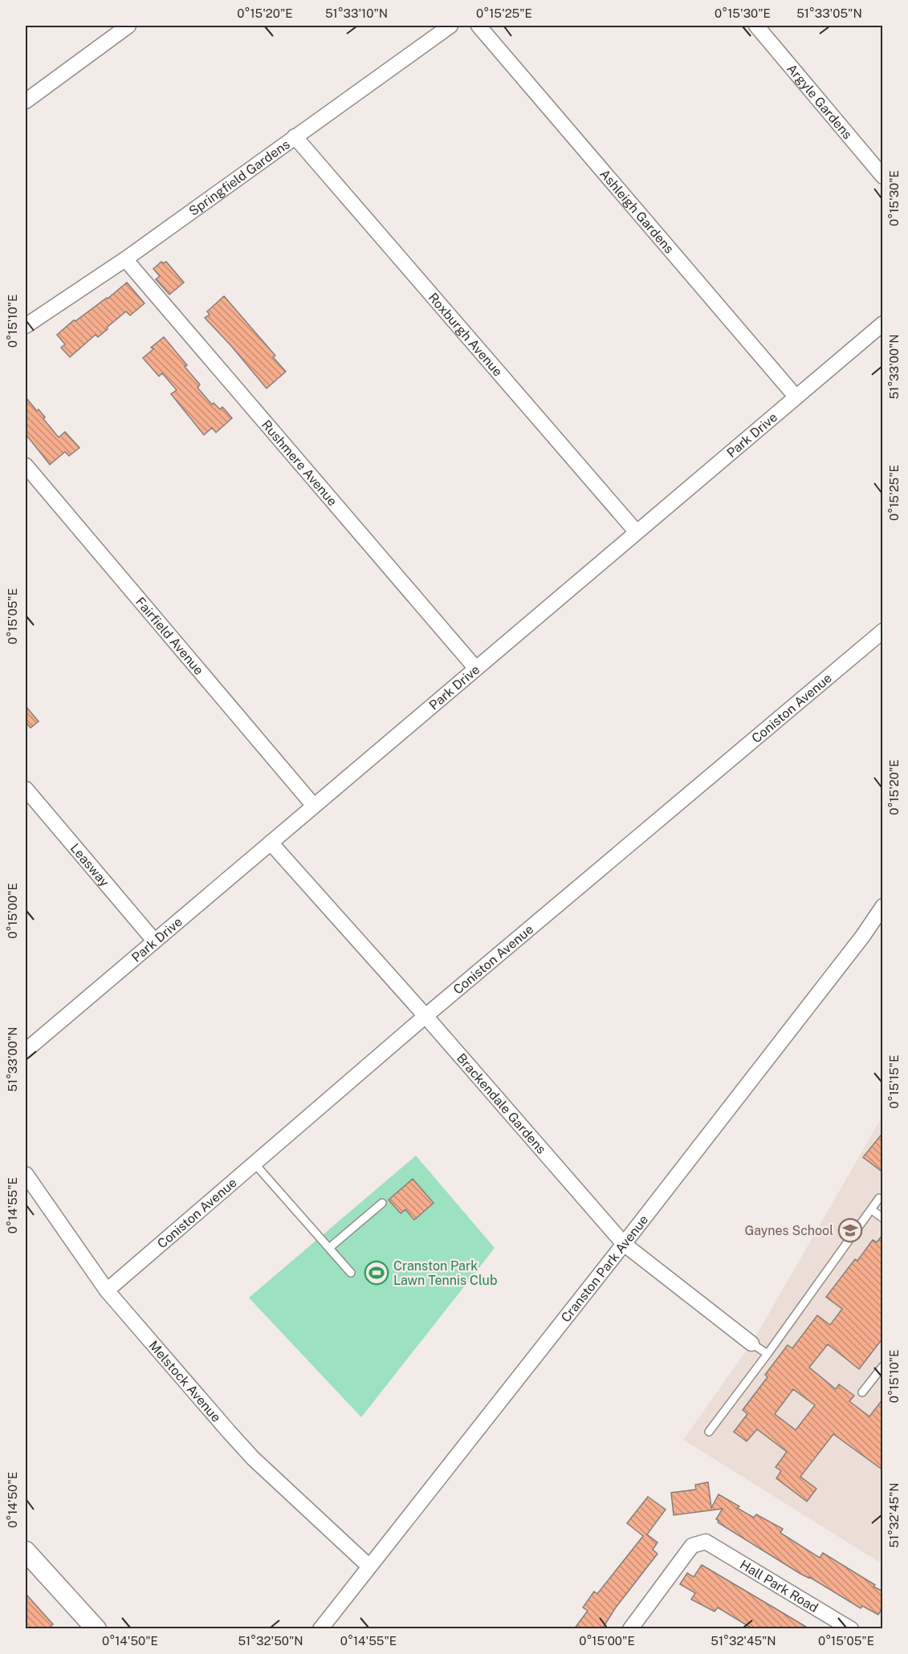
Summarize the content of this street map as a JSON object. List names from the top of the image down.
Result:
{
  "streets": {
    "street": [
      "Argyle Gardens",
      "Springfield Gardens",
      "Ashleigh Gardens",
      "Roxburgh Avenue",
      "Park Drive",
      "Rushmere Avenue",
      "Fairfield Avenue",
      "Coniston Avenue",
      "Leasway",
      "Brackendale Gardens",
      "Cranston Park Avenue",
      "Melstock Avenue",
      "Hall Park Road"
    ]
  },
  "crossings": [
    ["Springfield Gardens", "Roxburgh Avenue"],
    ["Springfield Gardens", "Rushmere Avenue"],
    ["Ashleigh Gardens", "Park Drive"],
    ["Roxburgh Avenue", "Park Drive"],
    ["Park Drive", "Rushmere Avenue"],
    ["Park Drive", "Fairfield Avenue"],
    ["Park Drive", "Leasway"],
    ["Park Drive", "Brackendale Gardens"],
    ["Coniston Avenue", "Brackendale Gardens"],
    ["Coniston Avenue", "Melstock Avenue"],
    ["Brackendale Gardens", "Cranston Park Avenue"],
    ["Cranston Park Avenue", "Melstock Avenue"]
  ],
  "places": {
    "school or university": ["Gaynes School"],
    "sports": ["Cranston Park Lawn Tennis Club"]
  },
  "coordinates": [
    "0°15'20\"E",
    "51°33'10\"N",
    "0°15'25\"E",
    "0°15'30\"E",
    "51°33'05\"N",
    "0°15'10\"E",
    "51°33'00\"N",
    "0°15'05\"E",
    "0°15'00\"E",
    "0°15'15\"E",
    "0°14'55\"E",
    "0°14'50\"E",
    "51°32'45\"N",
    "51°32'50\"N"
  ]
}
